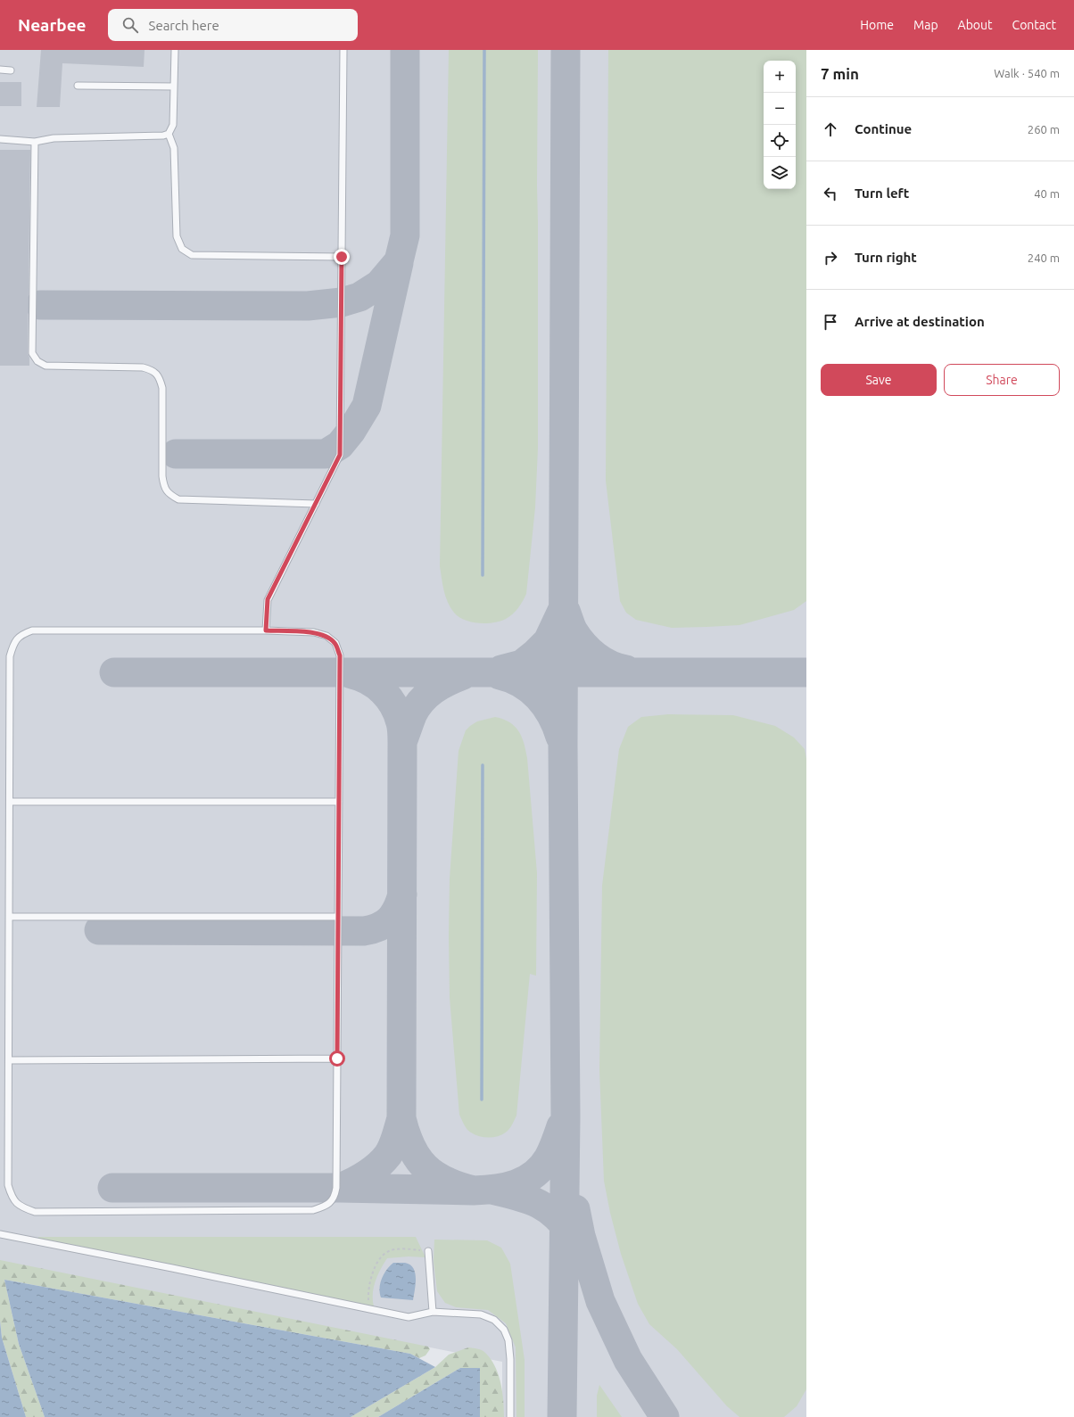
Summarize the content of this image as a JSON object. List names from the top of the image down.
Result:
{
  "page": {
    "header": "Nearbee",
    "search": "Search here",
    "nav": [
      "Home",
      "Map",
      "About",
      "Contact"
    ],
    "heading": ["7 min", "Walk · 540 m"],
    "map_buttons": ["+", "−"],
    "list": [
      ["Continue", "260 m"],
      ["Turn left", "40 m"],
      ["Turn right", "240 m"],
      "Arrive at destination"
    ],
    "buttons": ["Save", "Share"]
  }
}
